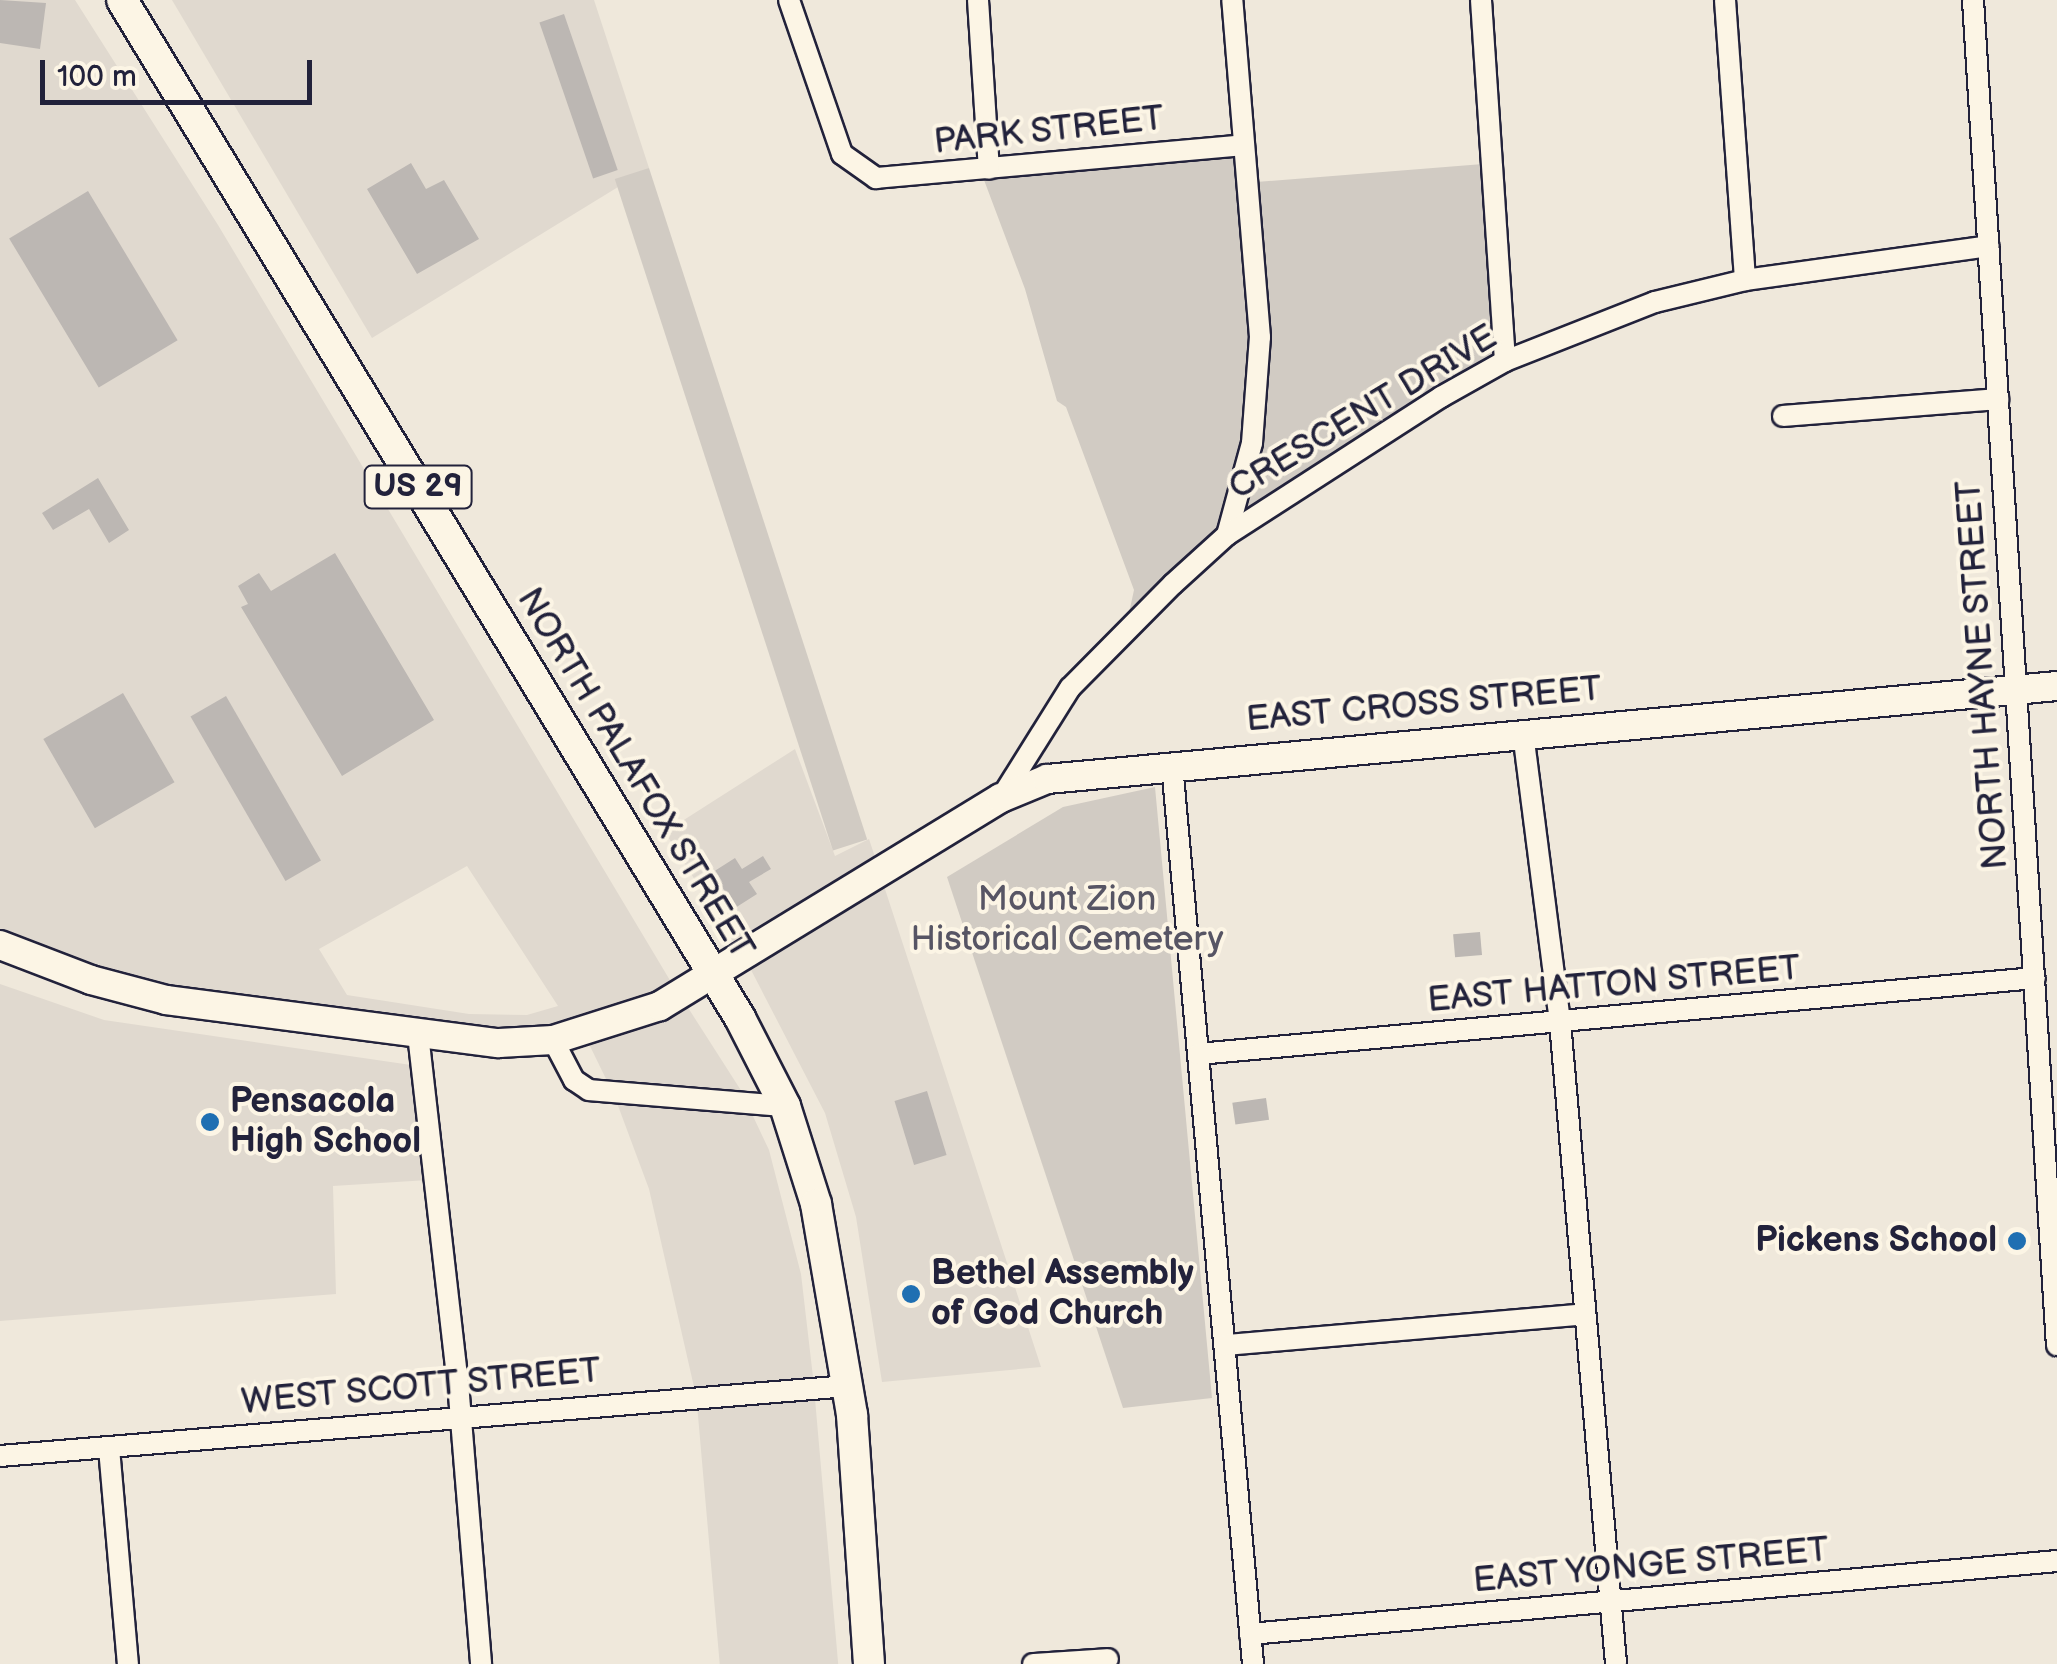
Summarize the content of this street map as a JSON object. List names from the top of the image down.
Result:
{
  "streets": {
    "main road": ["US 29", "NORTH PALAFOX STREET"],
    "street": [
      "PARK STREET",
      "CRESCENT DRIVE",
      "NORTH HAYNE STREET",
      "EAST CROSS STREET",
      "EAST HATTON STREET",
      "WEST SCOTT STREET",
      "EAST YONGE STREET"
    ]
  },
  "crossings": [
    ["CRESCENT DRIVE", "NORTH HAYNE STREET"],
    ["CRESCENT DRIVE", "EAST CROSS STREET"],
    ["NORTH HAYNE STREET", "EAST CROSS STREET"],
    ["NORTH HAYNE STREET", "EAST HATTON STREET"],
    ["EAST CROSS STREET", "NORTH PALAFOX STREET"],
    ["NORTH PALAFOX STREET", "WEST SCOTT STREET"]
  ],
  "parks": ["Mount Zion Historical Cemetery"],
  "places": ["Pensacola High School", "Pickens School", "Bethel Assembly of God Church"],
  "scale_bar": "100 m"
}
